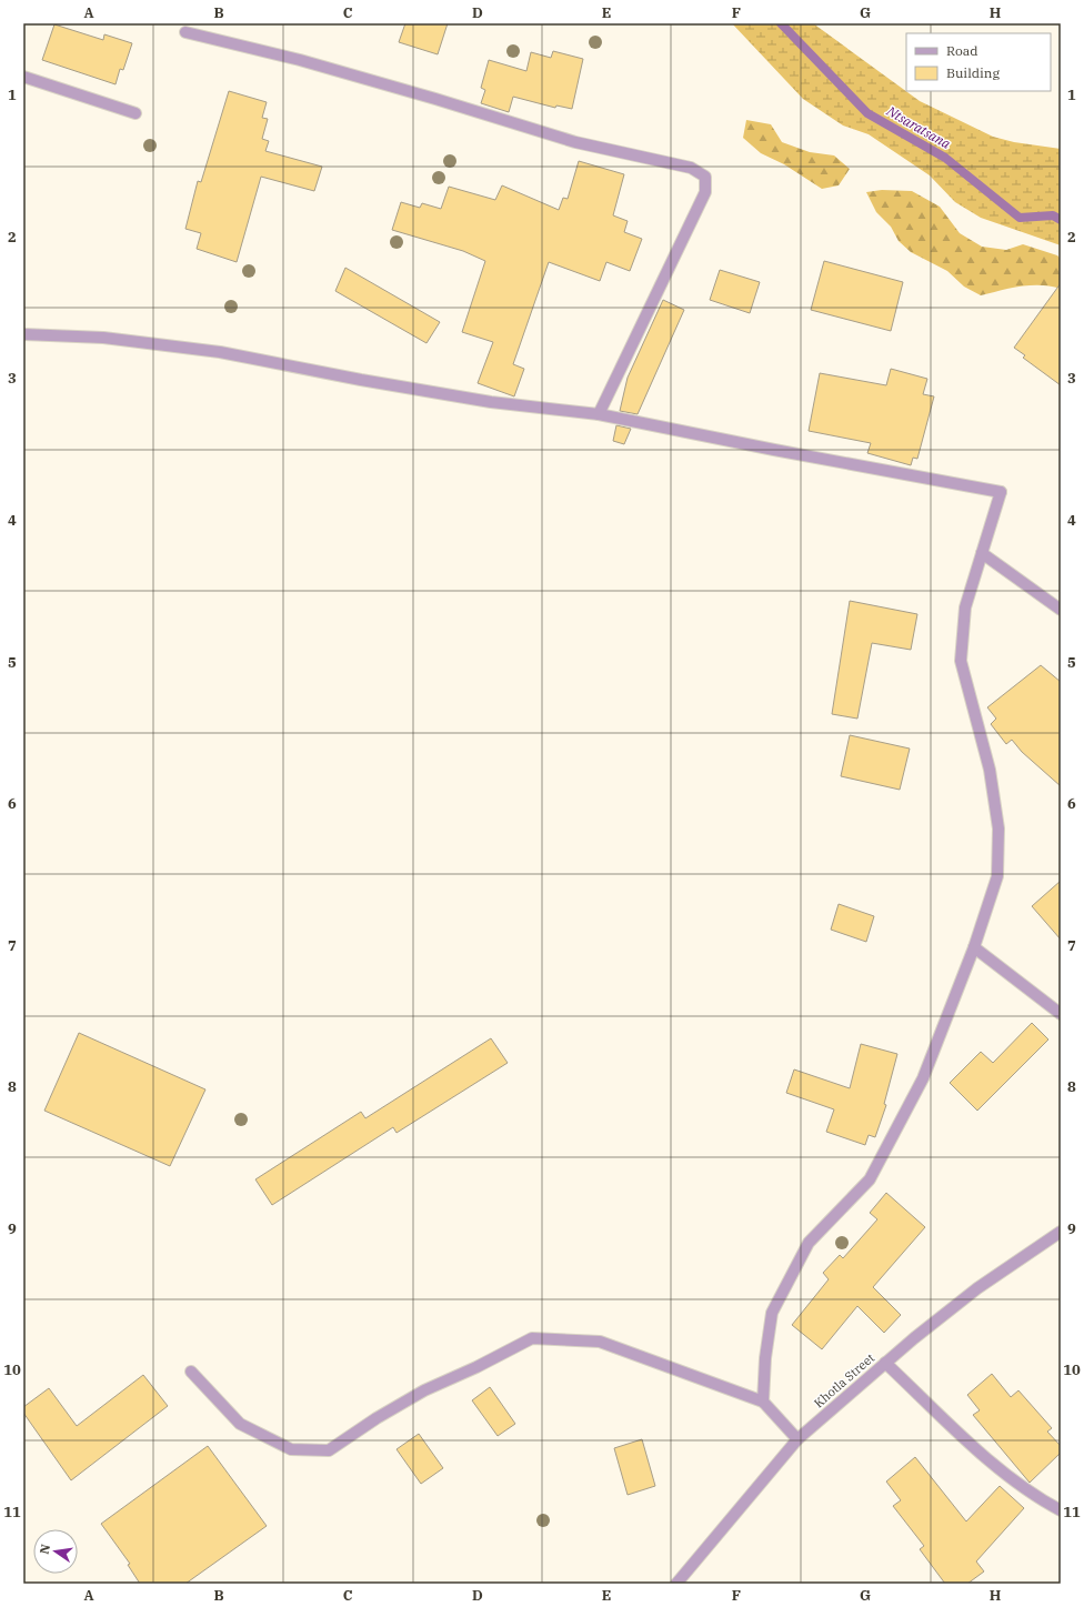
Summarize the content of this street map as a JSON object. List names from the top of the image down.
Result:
{
  "streets": {
    "street": ["Khotla Street"]
  },
  "water": ["Ntsaratsana"],
  "legend": ["Road", "Building"],
  "north": "left",
  "grid": {
    "columns": [
      "A",
      "B",
      "C",
      "D",
      "E",
      "F",
      "G",
      "H"
    ],
    "rows": [
      "1",
      "2",
      "3",
      "4",
      "5",
      "6",
      "7",
      "8",
      "9",
      "10",
      "11"
    ]
  }
}
